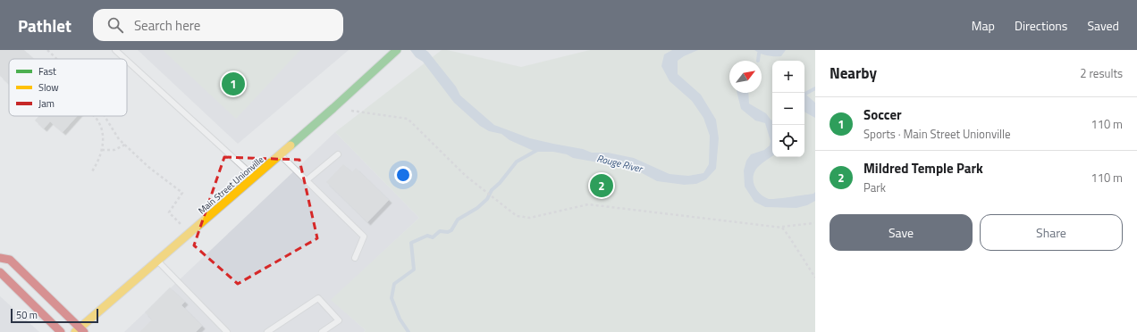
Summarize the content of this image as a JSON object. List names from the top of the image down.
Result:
{
  "streets": {
    "main road": ["Main Street Unionville"]
  },
  "water": ["Rouge River"],
  "legend": ["Fast", "Slow", "Jam"],
  "scale_bar": "50 m",
  "north": "top right",
  "page": {
    "header": "Pathlet",
    "search": "Search here",
    "nav": ["Map", "Directions", "Saved"],
    "heading": ["Nearby", "2 results"],
    "map_buttons": ["+", "−"],
    "pins": ["1", "2"],
    "list": [
      {
        "mark": "1",
        "name": "Soccer",
        "note": "Sports · Main Street Unionville",
        "value": "110 m"
      },
      {
        "mark": "2",
        "name": "Mildred Temple Park",
        "note": "Park",
        "value": "110 m"
      }
    ],
    "buttons": ["Save", "Share"],
    "scale": "50 m"
  }
}
